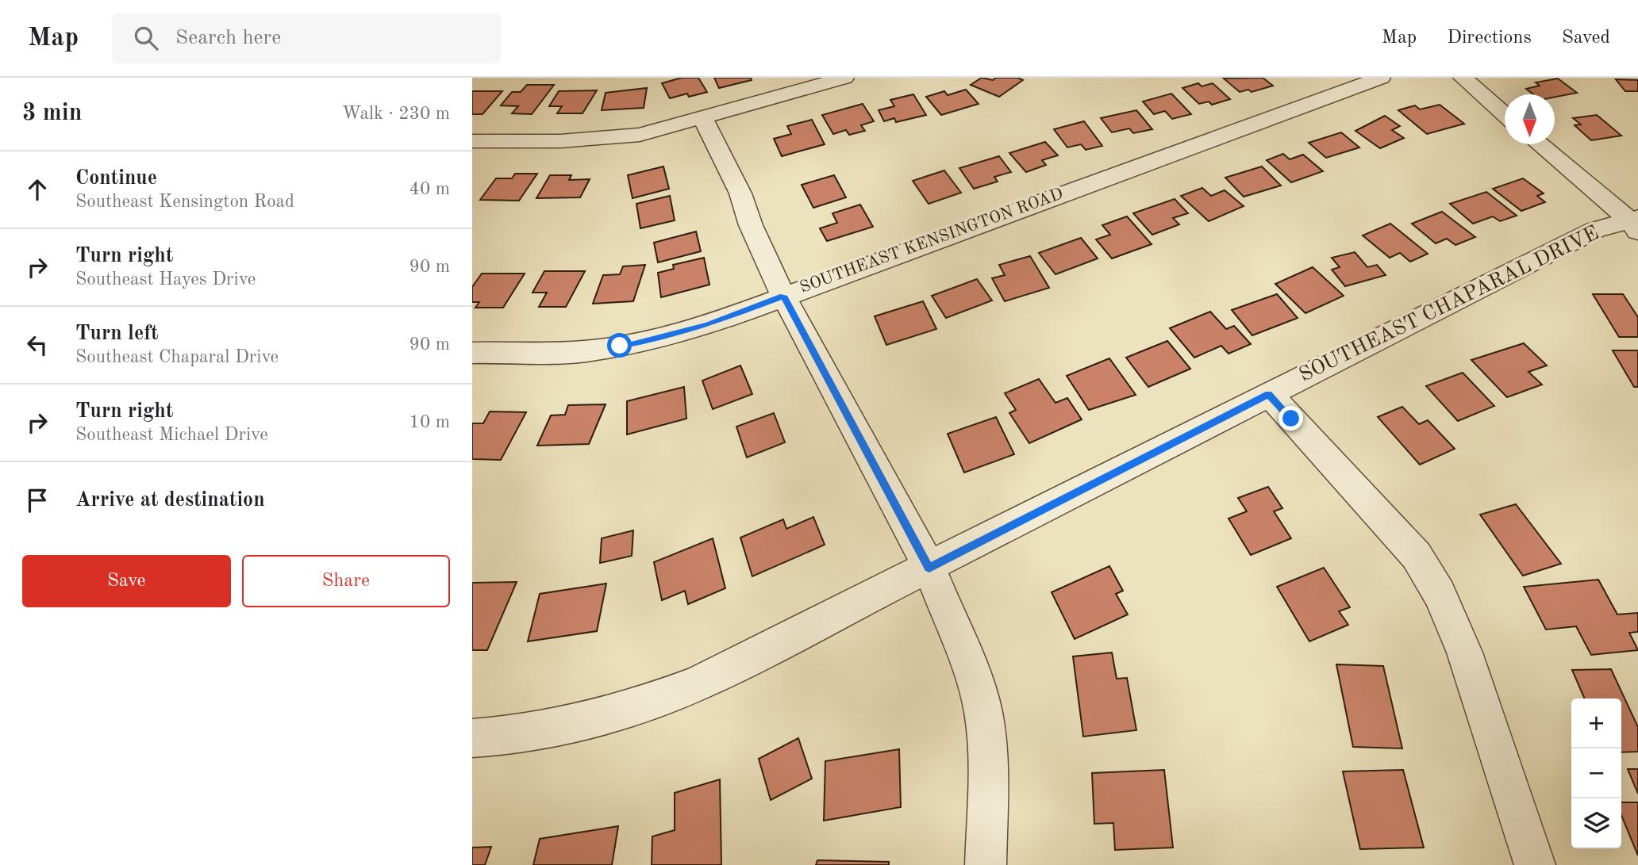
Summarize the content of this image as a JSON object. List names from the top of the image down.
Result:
{
  "streets": {
    "street": ["SOUTHEAST KENSINGTON ROAD", "SOUTHEAST CHAPARAL DRIVE"]
  },
  "north": "bottom",
  "page": {
    "header": "Map",
    "search": "Search here",
    "nav": ["Map", "Directions", "Saved"],
    "heading": ["3 min", "Walk · 230 m"],
    "list": [
      ["Continue", "Southeast Kensington Road", "40 m"],
      ["Turn right", "Southeast Hayes Drive", "90 m"],
      ["Turn left", "Southeast Chaparal Drive", "90 m"],
      ["Turn right", "Southeast Michael Drive", "10 m"],
      "Arrive at destination"
    ],
    "buttons": ["Save", "Share"],
    "map_buttons": ["+", "−"]
  }
}
